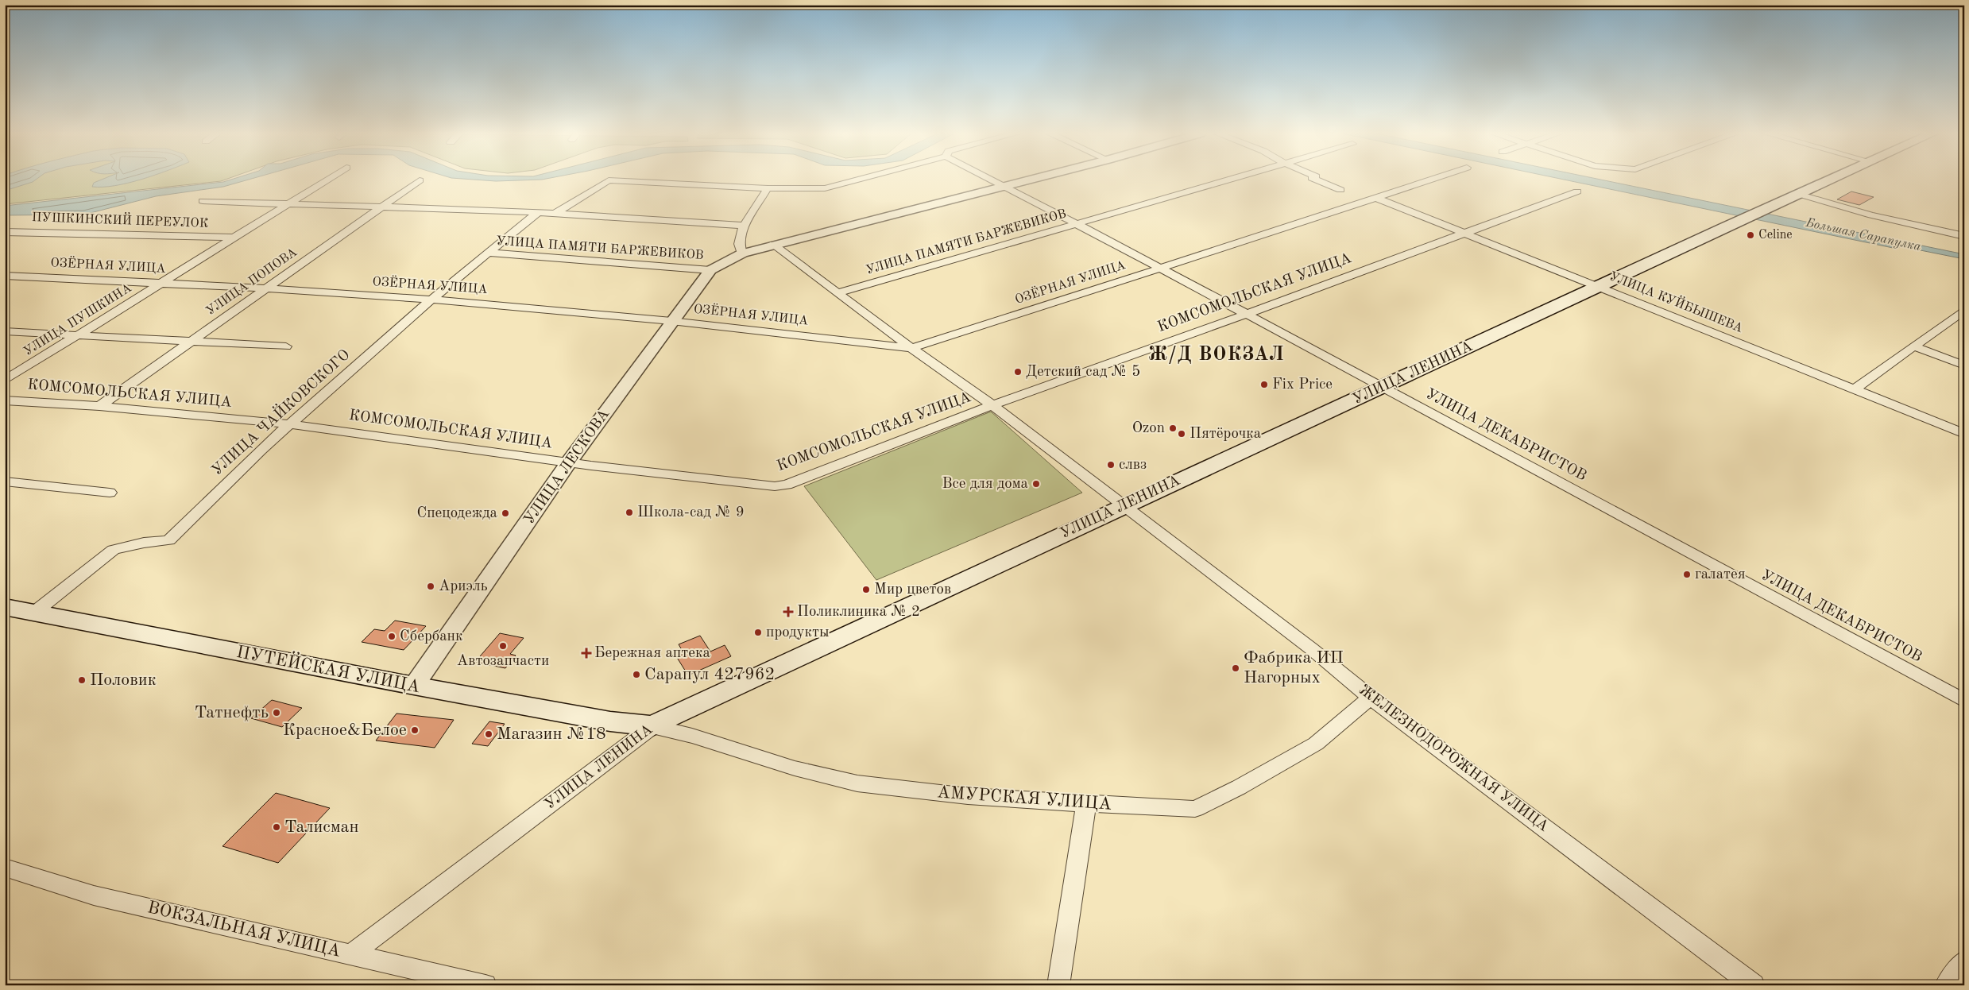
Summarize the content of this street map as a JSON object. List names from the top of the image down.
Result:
{
  "streets": {
    "main road": ["УЛИЦА ЛЕНИНА", "ПУТЕЙСКАЯ УЛИЦА"],
    "street": [
      "ПУШКИНСКИЙ ПЕРЕУЛОК",
      "УЛИЦА ПАМЯТИ БАРЖЕВИКОВ",
      "ОЗЁРНАЯ УЛИЦА",
      "УЛИЦА ПОПОВА",
      "КОМСОМОЛЬСКАЯ УЛИЦА",
      "УЛИЦА КУЙБЫШЕВА",
      "УЛИЦА ПУШКИНА",
      "УЛИЦА ЧАЙКОВСКОГО",
      "УЛИЦА ДЕКАБРИСТОВ",
      "УЛИЦА ЛЕСКОВА",
      "ЖЕЛЕЗНОДОРОЖНАЯ УЛИЦА",
      "АМУРСКАЯ УЛИЦА",
      "ВОКЗАЛЬНАЯ УЛИЦА"
    ]
  },
  "crossings": [
    ["ПУШКИНСКИЙ ПЕРЕУЛОК", "УЛИЦА ПУШКИНА"],
    ["УЛИЦА ПАМЯТИ БАРЖЕВИКОВ", "УЛИЦА ЧАЙКОВСКОГО"],
    ["УЛИЦА ПАМЯТИ БАРЖЕВИКОВ", "УЛИЦА ДЕКАБРИСТОВ"],
    ["УЛИЦА ПАМЯТИ БАРЖЕВИКОВ", "УЛИЦА ЛЕСКОВА"],
    ["УЛИЦА ПАМЯТИ БАРЖЕВИКОВ", "ЖЕЛЕЗНОДОРОЖНАЯ УЛИЦА"],
    ["ОЗЁРНАЯ УЛИЦА", "УЛИЦА ПОПОВА"],
    ["ОЗЁРНАЯ УЛИЦА", "УЛИЦА КУЙБЫШЕВА"],
    ["ОЗЁРНАЯ УЛИЦА", "УЛИЦА ПУШКИНА"],
    ["ОЗЁРНАЯ УЛИЦА", "УЛИЦА ЧАЙКОВСКОГО"],
    ["ОЗЁРНАЯ УЛИЦА", "УЛИЦА ДЕКАБРИСТОВ"],
    ["ОЗЁРНАЯ УЛИЦА", "УЛИЦА ЛЕСКОВА"],
    ["ОЗЁРНАЯ УЛИЦА", "ЖЕЛЕЗНОДОРОЖНАЯ УЛИЦА"],
    ["УЛИЦА ПОПОВА", "КОМСОМОЛЬСКАЯ УЛИЦА"],
    ["КОМСОМОЛЬСКАЯ УЛИЦА", "УЛИЦА КУЙБЫШЕВА"],
    ["КОМСОМОЛЬСКАЯ УЛИЦА", "УЛИЦА ЧАЙКОВСКОГО"],
    ["КОМСОМОЛЬСКАЯ УЛИЦА", "УЛИЦА ДЕКАБРИСТОВ"],
    ["КОМСОМОЛЬСКАЯ УЛИЦА", "УЛИЦА ЛЕСКОВА"],
    ["КОМСОМОЛЬСКАЯ УЛИЦА", "ЖЕЛЕЗНОДОРОЖНАЯ УЛИЦА"],
    ["УЛИЦА КУЙБЫШЕВА", "УЛИЦА ЛЕНИНА"],
    ["УЛИЦА ЛЕНИНА", "УЛИЦА ДЕКАБРИСТОВ"],
    ["УЛИЦА ЛЕНИНА", "ПУТЕЙСКАЯ УЛИЦА"],
    ["УЛИЦА ЛЕНИНА", "ЖЕЛЕЗНОДОРОЖНАЯ УЛИЦА"],
    ["УЛИЦА ЛЕНИНА", "АМУРСКАЯ УЛИЦА"],
    ["УЛИЦА ЛЕНИНА", "ВОКЗАЛЬНАЯ УЛИЦА"],
    ["УЛИЦА ЧАЙКОВСКОГО", "ПУТЕЙСКАЯ УЛИЦА"],
    ["УЛИЦА ДЕКАБРИСТОВ", "УЛИЦА ЛЕСКОВА"],
    ["УЛИЦА ЛЕСКОВА", "ПУТЕЙСКАЯ УЛИЦА"],
    ["УЛИЦА ЛЕСКОВА", "ЖЕЛЕЗНОДОРОЖНАЯ УЛИЦА"],
    ["ПУТЕЙСКАЯ УЛИЦА", "АМУРСКАЯ УЛИЦА"],
    ["ЖЕЛЕЗНОДОРОЖНАЯ УЛИЦА", "АМУРСКАЯ УЛИЦА"]
  ],
  "districts": ["Ж/Д ВОКЗАЛ"],
  "water": ["Большая Сарапулка"],
  "places": {
    "other": [
      "Celine",
      "Детский сад № 5",
      "Fix Price",
      "Ozon",
      "Пятёрочка",
      "слвз",
      "Все для дома",
      "Школа-сад № 9",
      "Спецодежда",
      "галатея",
      "Ариэль",
      "Мир цветов",
      "продукты",
      "Сбербанк",
      "Автозапчасти",
      "Фабрика ИП Нагорных",
      "Сарапул 427962",
      "Половик",
      "Татнефть",
      "Красное&Белое",
      "Магазин №18",
      "Талисман"
    ],
    "health": ["Поликлиника № 2", "Бережная аптека"]
  }
}
